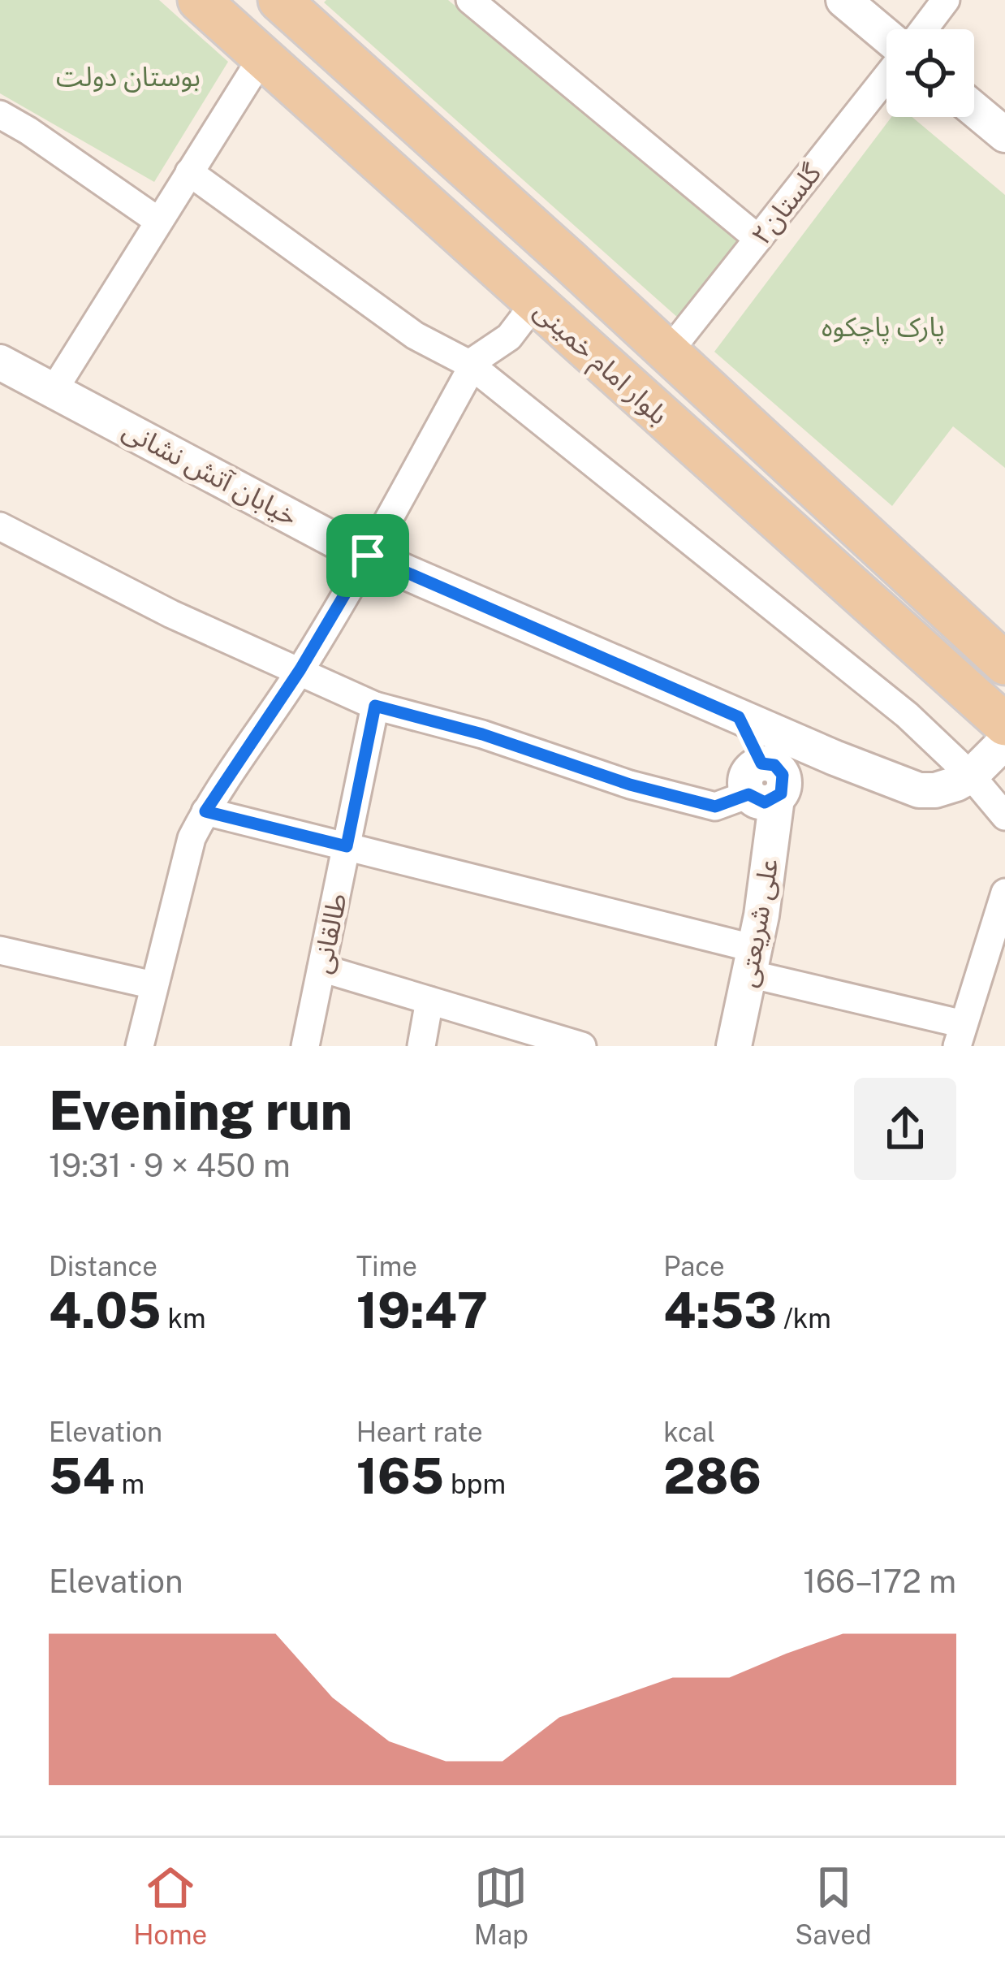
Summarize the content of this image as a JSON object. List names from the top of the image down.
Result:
{
  "streets": {
    "main road": ["بلوار امام خمینی"],
    "street": [
      "گلستان۲",
      "خیابان آتش نشانی",
      "علی شریعتی",
      "طالقانی"
    ]
  },
  "crossings": [
    ["گلستان۲", "بلوار امام خمینی"]
  ],
  "parks": ["بوستان دولت", "پارک پاچکوه"],
  "page": {
    "heading": ["Evening run", "19:31 · 9 × 450 m"],
    "stats": [
      ["Distance", "4.05 km"],
      ["Time", "19:47"],
      ["Pace", "4:53 /km"],
      ["Elevation", "54 m"],
      ["Heart rate", "165 bpm"],
      ["kcal", "286"]
    ],
    "chart": ["Elevation", "166–172 m"],
    "tabs": ["Home", "Map", "Saved"]
  }
}
